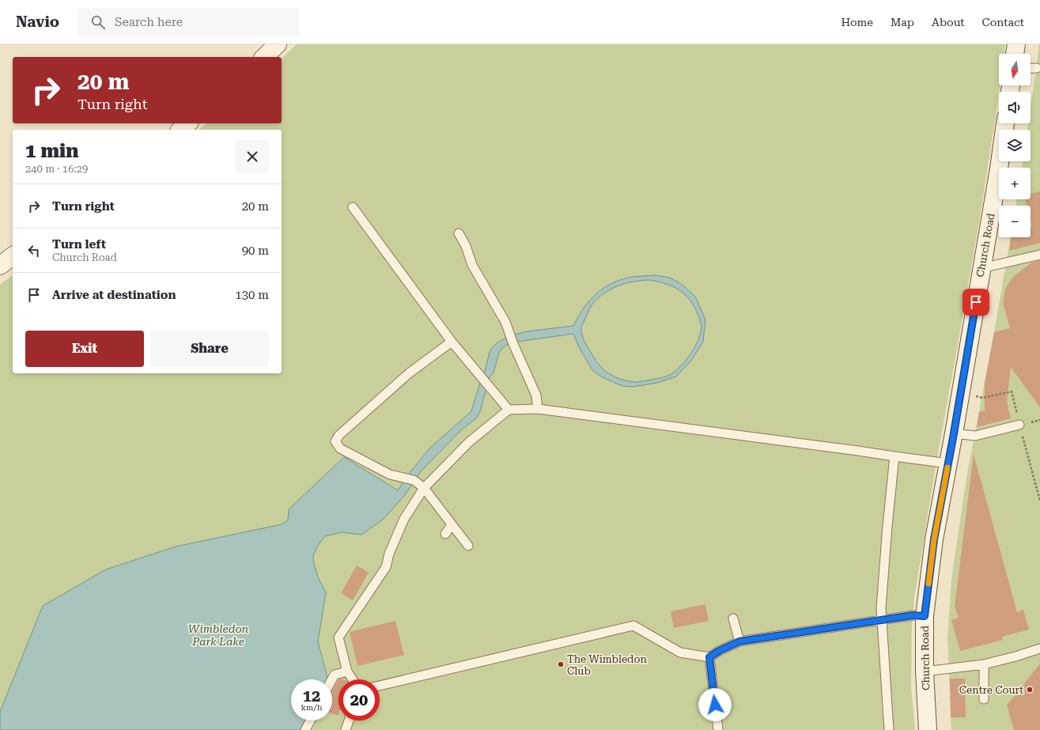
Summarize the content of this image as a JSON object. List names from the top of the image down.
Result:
{
  "streets": {
    "street": ["Church Road"]
  },
  "water": ["Wimbledon Park Lake"],
  "places": ["The Wimbledon Club", "Centre Court"],
  "north": "bottom",
  "page": {
    "header": "Navio",
    "search": "Search here",
    "nav": [
      "Home",
      "Map",
      "About",
      "Contact"
    ],
    "map_buttons": ["+", "−"],
    "turn": ["20 m", "Turn right"],
    "heading": ["1 min", "240 m · 16:29"],
    "list": [
      {
        "name": "Turn right",
        "value": "20 m"
      },
      {
        "name": "Turn left",
        "note": "Church Road",
        "value": "90 m"
      },
      {
        "name": "Arrive at destination",
        "value": "130 m"
      }
    ],
    "buttons": ["Exit", "Share"],
    "speed": "12 km/h",
    "limit": "20"
  }
}
